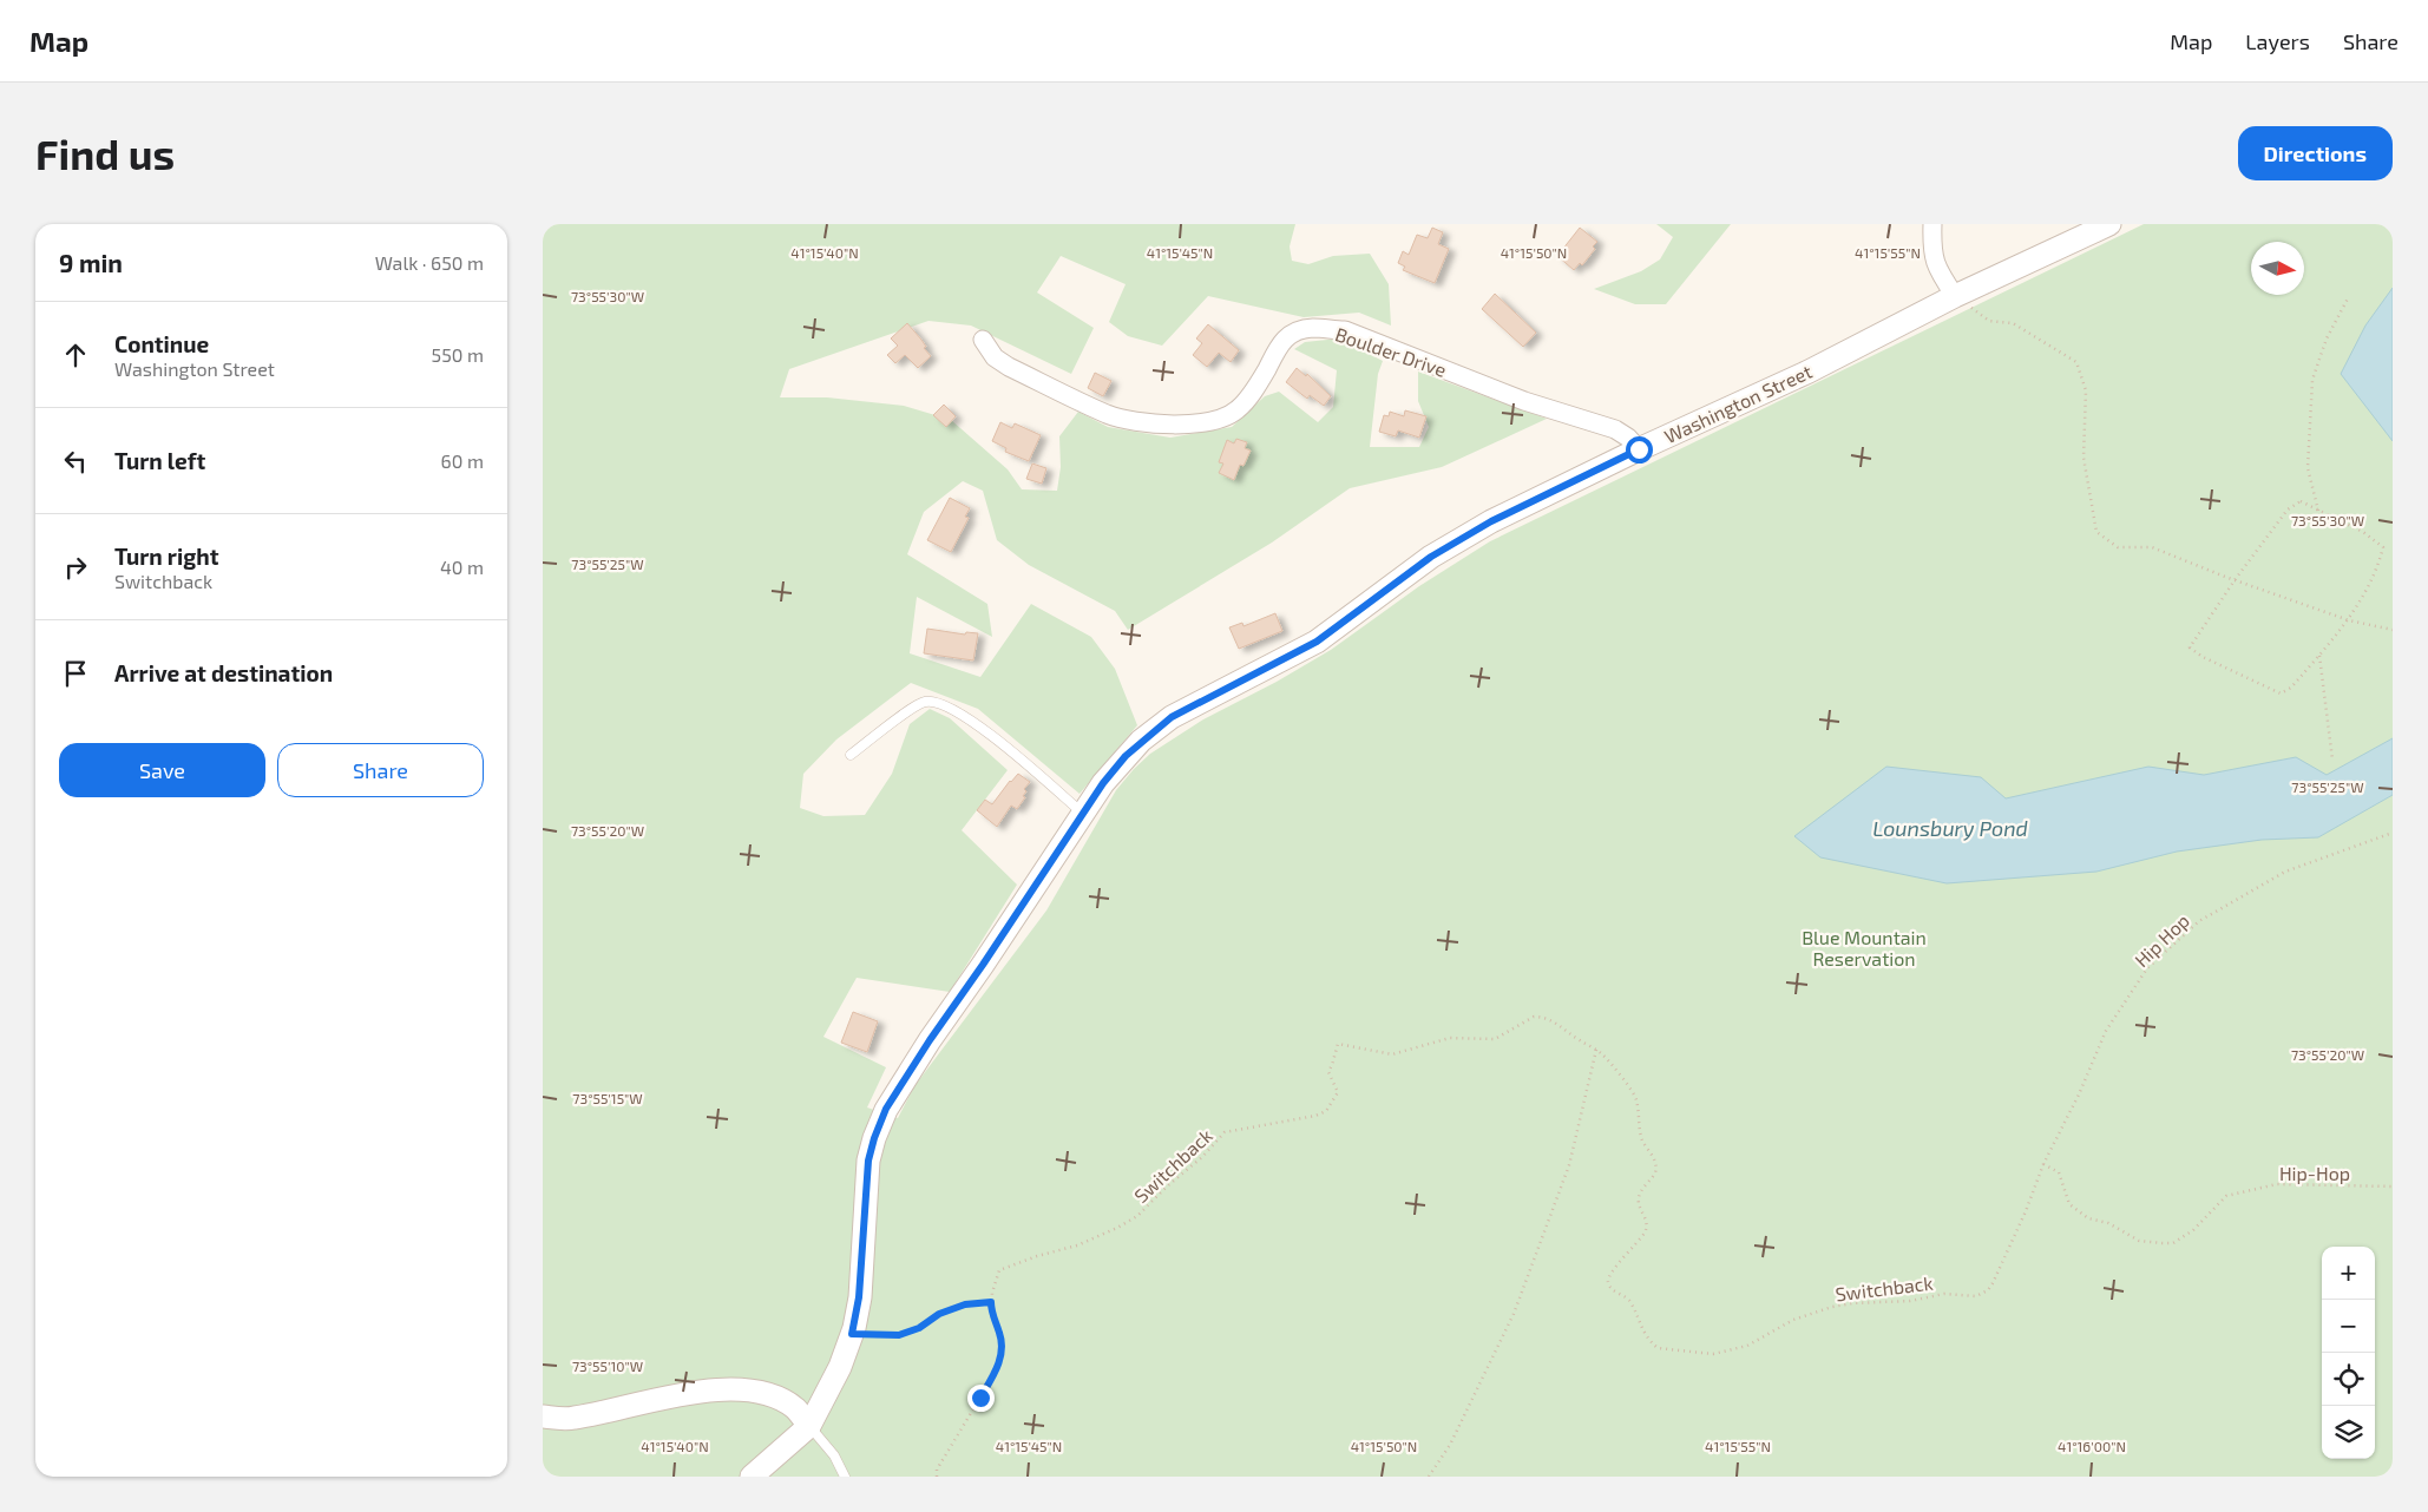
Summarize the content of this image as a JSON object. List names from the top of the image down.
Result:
{
  "streets": {
    "street": ["Boulder Drive", "Washington Street"],
    "path": ["Hip Hop", "Switchback", "Hip-Hop"]
  },
  "crossings": [
    ["Boulder Drive", "Washington Street"],
    ["Hip Hop", "Switchback"],
    ["Hip Hop", "Hip-Hop"],
    ["Switchback", "Hip-Hop"]
  ],
  "water": ["Lounsbury Pond"],
  "parks": ["Blue Mountain Reservation"],
  "north": "right",
  "page": {
    "header": "Map",
    "nav": ["Map", "Layers", "Share"],
    "buttons": [
      "Directions",
      ["Save", "Share"]
    ],
    "title": "Find us",
    "heading": ["9 min", "Walk · 650 m"],
    "list": [
      ["Continue", "Washington Street", "550 m"],
      ["Turn left", "60 m"],
      ["Turn right", "Switchback", "40 m"],
      "Arrive at destination"
    ],
    "map_buttons": ["+", "−"]
  },
  "coordinates": [
    "41°15'40\"N",
    "41°15'45\"N",
    "41°15'50\"N",
    "41°15'55\"N",
    "73°55'30\"W",
    "73°55'25\"W",
    "73°55'20\"W",
    "73°55'15\"W",
    "73°55'10\"W",
    "41°16'00\"N"
  ]
}
